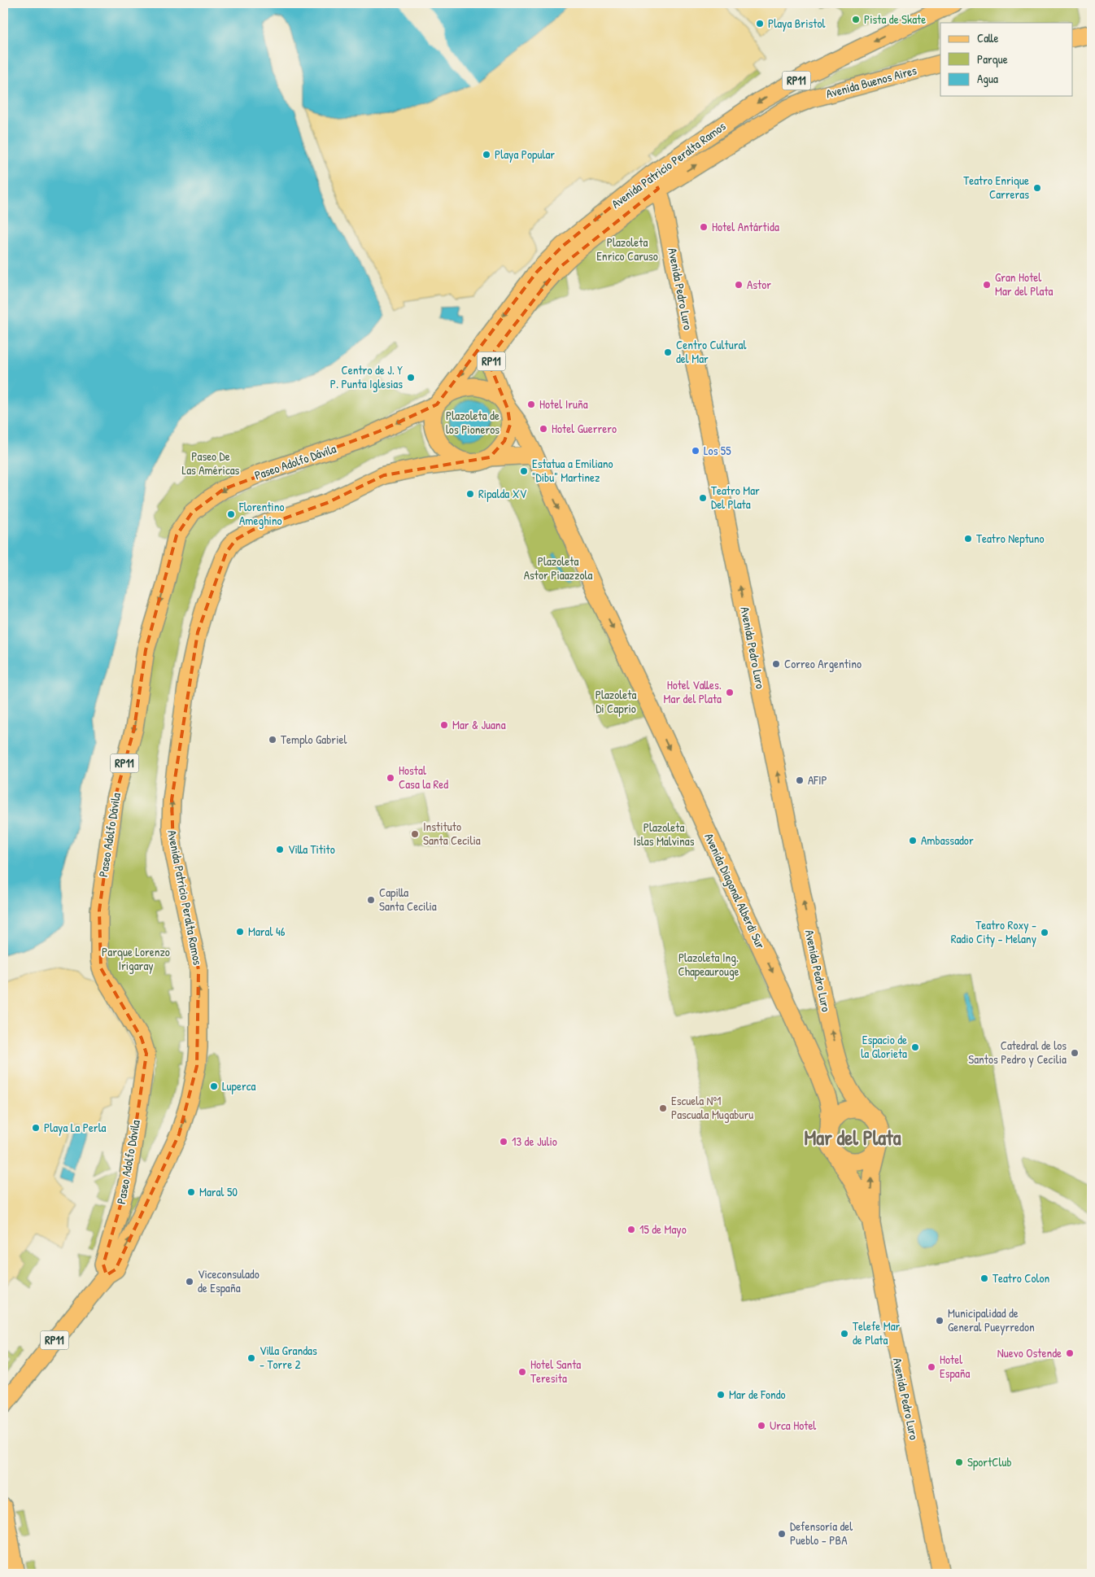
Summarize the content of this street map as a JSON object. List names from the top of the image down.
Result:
{
  "streets": {
    "main road": [
      "RP11",
      "Avenida Buenos Aires",
      "Avenida Patricio Peralta Ramos",
      "Avenida Pedro Luro",
      "Paseo Adolfo Dávila",
      "Avenida Diagonal Alberdi Sur"
    ]
  },
  "crossings": [
    ["RP11", "Avenida Patricio Peralta Ramos"],
    ["RP11", "Paseo Adolfo Dávila"],
    ["RP11", "Avenida Diagonal Alberdi Sur"],
    ["Avenida Buenos Aires", "Avenida Patricio Peralta Ramos"],
    ["Avenida Patricio Peralta Ramos", "Avenida Pedro Luro"],
    ["Avenida Patricio Peralta Ramos", "Paseo Adolfo Dávila"],
    ["Avenida Patricio Peralta Ramos", "Avenida Diagonal Alberdi Sur"],
    ["Avenida Pedro Luro", "Avenida Diagonal Alberdi Sur"],
    ["Paseo Adolfo Dávila", "Avenida Diagonal Alberdi Sur"]
  ],
  "one_way": ["Avenida Pedro Luro", "Paseo Adolfo Dávila", "Avenida Diagonal Alberdi Sur"],
  "districts": ["Mar del Plata"],
  "parks": [
    "Plazoleta Enrico Caruso",
    "Plazoleta de los Pioneros",
    "Paseo De Las Américas",
    "Plazoleta Astor Piaazzola",
    "Plazoleta Di Caprio",
    "Plazoleta Islas Malvinas",
    "Parque Lorenzo Irigaray",
    "Plazoleta Ing. Chapeaurouge"
  ],
  "places": [
    "Pista de Skate",
    "Playa Bristol",
    "Playa Popular",
    "Teatro Enrique Carreras",
    "Hotel Antártida",
    "Astor",
    "Gran Hotel Mar del Plata",
    "Centro Cultural del Mar",
    "Centro de J. Y P. Punta Iglesias",
    "Hotel Iruña",
    "Hotel Guerrero",
    "Los 55",
    "Estatua a Emiliano \"Dibu\" Martinez",
    "Ripalda XV",
    "Teatro Mar Del Plata",
    "Florentino Ameghino",
    "Teatro Neptuno",
    "Correo Argentino",
    "Hotel Valles. Mar del Plata",
    "Mar & Juana",
    "Templo Gabriel",
    "Hostal Casa la Red",
    "AFIP",
    "Instituto Santa Cecilia",
    "Ambassador",
    "Villa Titito",
    "Capilla Santa Cecilia",
    "Maral 46",
    "Teatro Roxy - Radio City - Melany",
    "Espacio de la Glorieta",
    "Catedral de los Santos Pedro y Cecilia",
    "Luperca",
    "Escuela Nº1 Pascuala Mugaburu",
    "Playa La Perla",
    "13 de Julio",
    "Maral 50",
    "15 de Mayo",
    "Teatro Colon",
    "Viceconsulado de España",
    "Municipalidad de General Pueyrredon",
    "Telefe Mar de Plata",
    "Nuevo Ostende",
    "Villa Grandas - Torre 2",
    "Hotel España",
    "Hotel Santa Teresita",
    "Mar de Fondo",
    "Urca Hotel",
    "SportClub",
    "Defensoría del Pueblo - PBA"
  ],
  "legend": ["Calle", "Parque", "Agua"]
}
